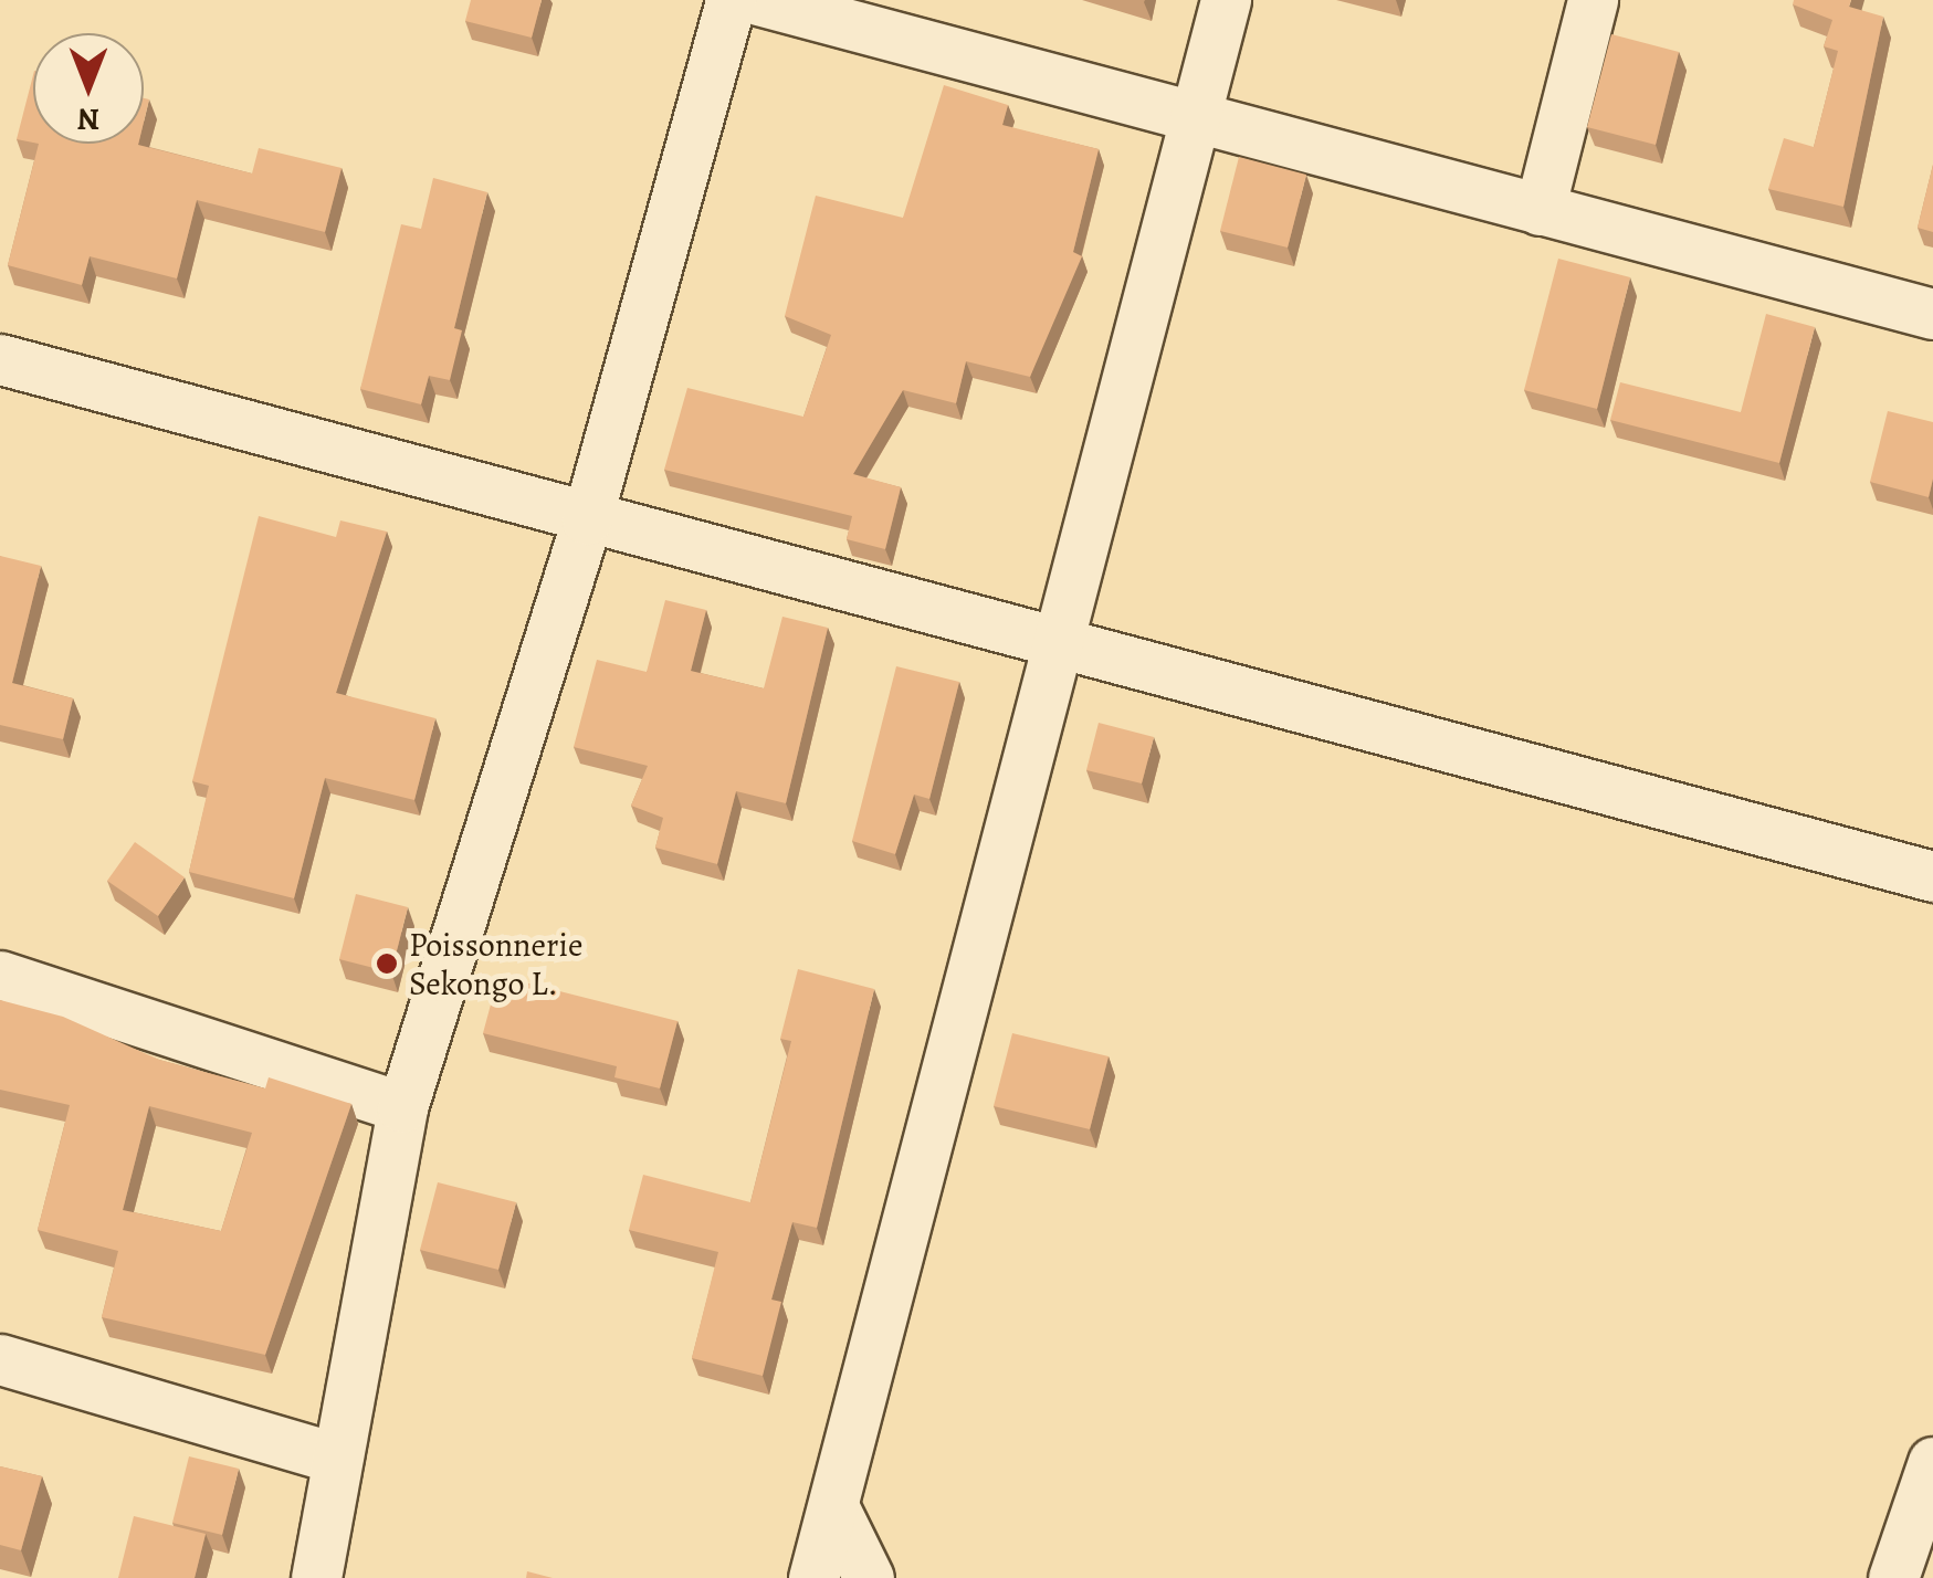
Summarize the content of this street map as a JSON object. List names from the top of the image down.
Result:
{
  "places": ["Poissonnerie Sekongo L."],
  "north": "bottom"
}
